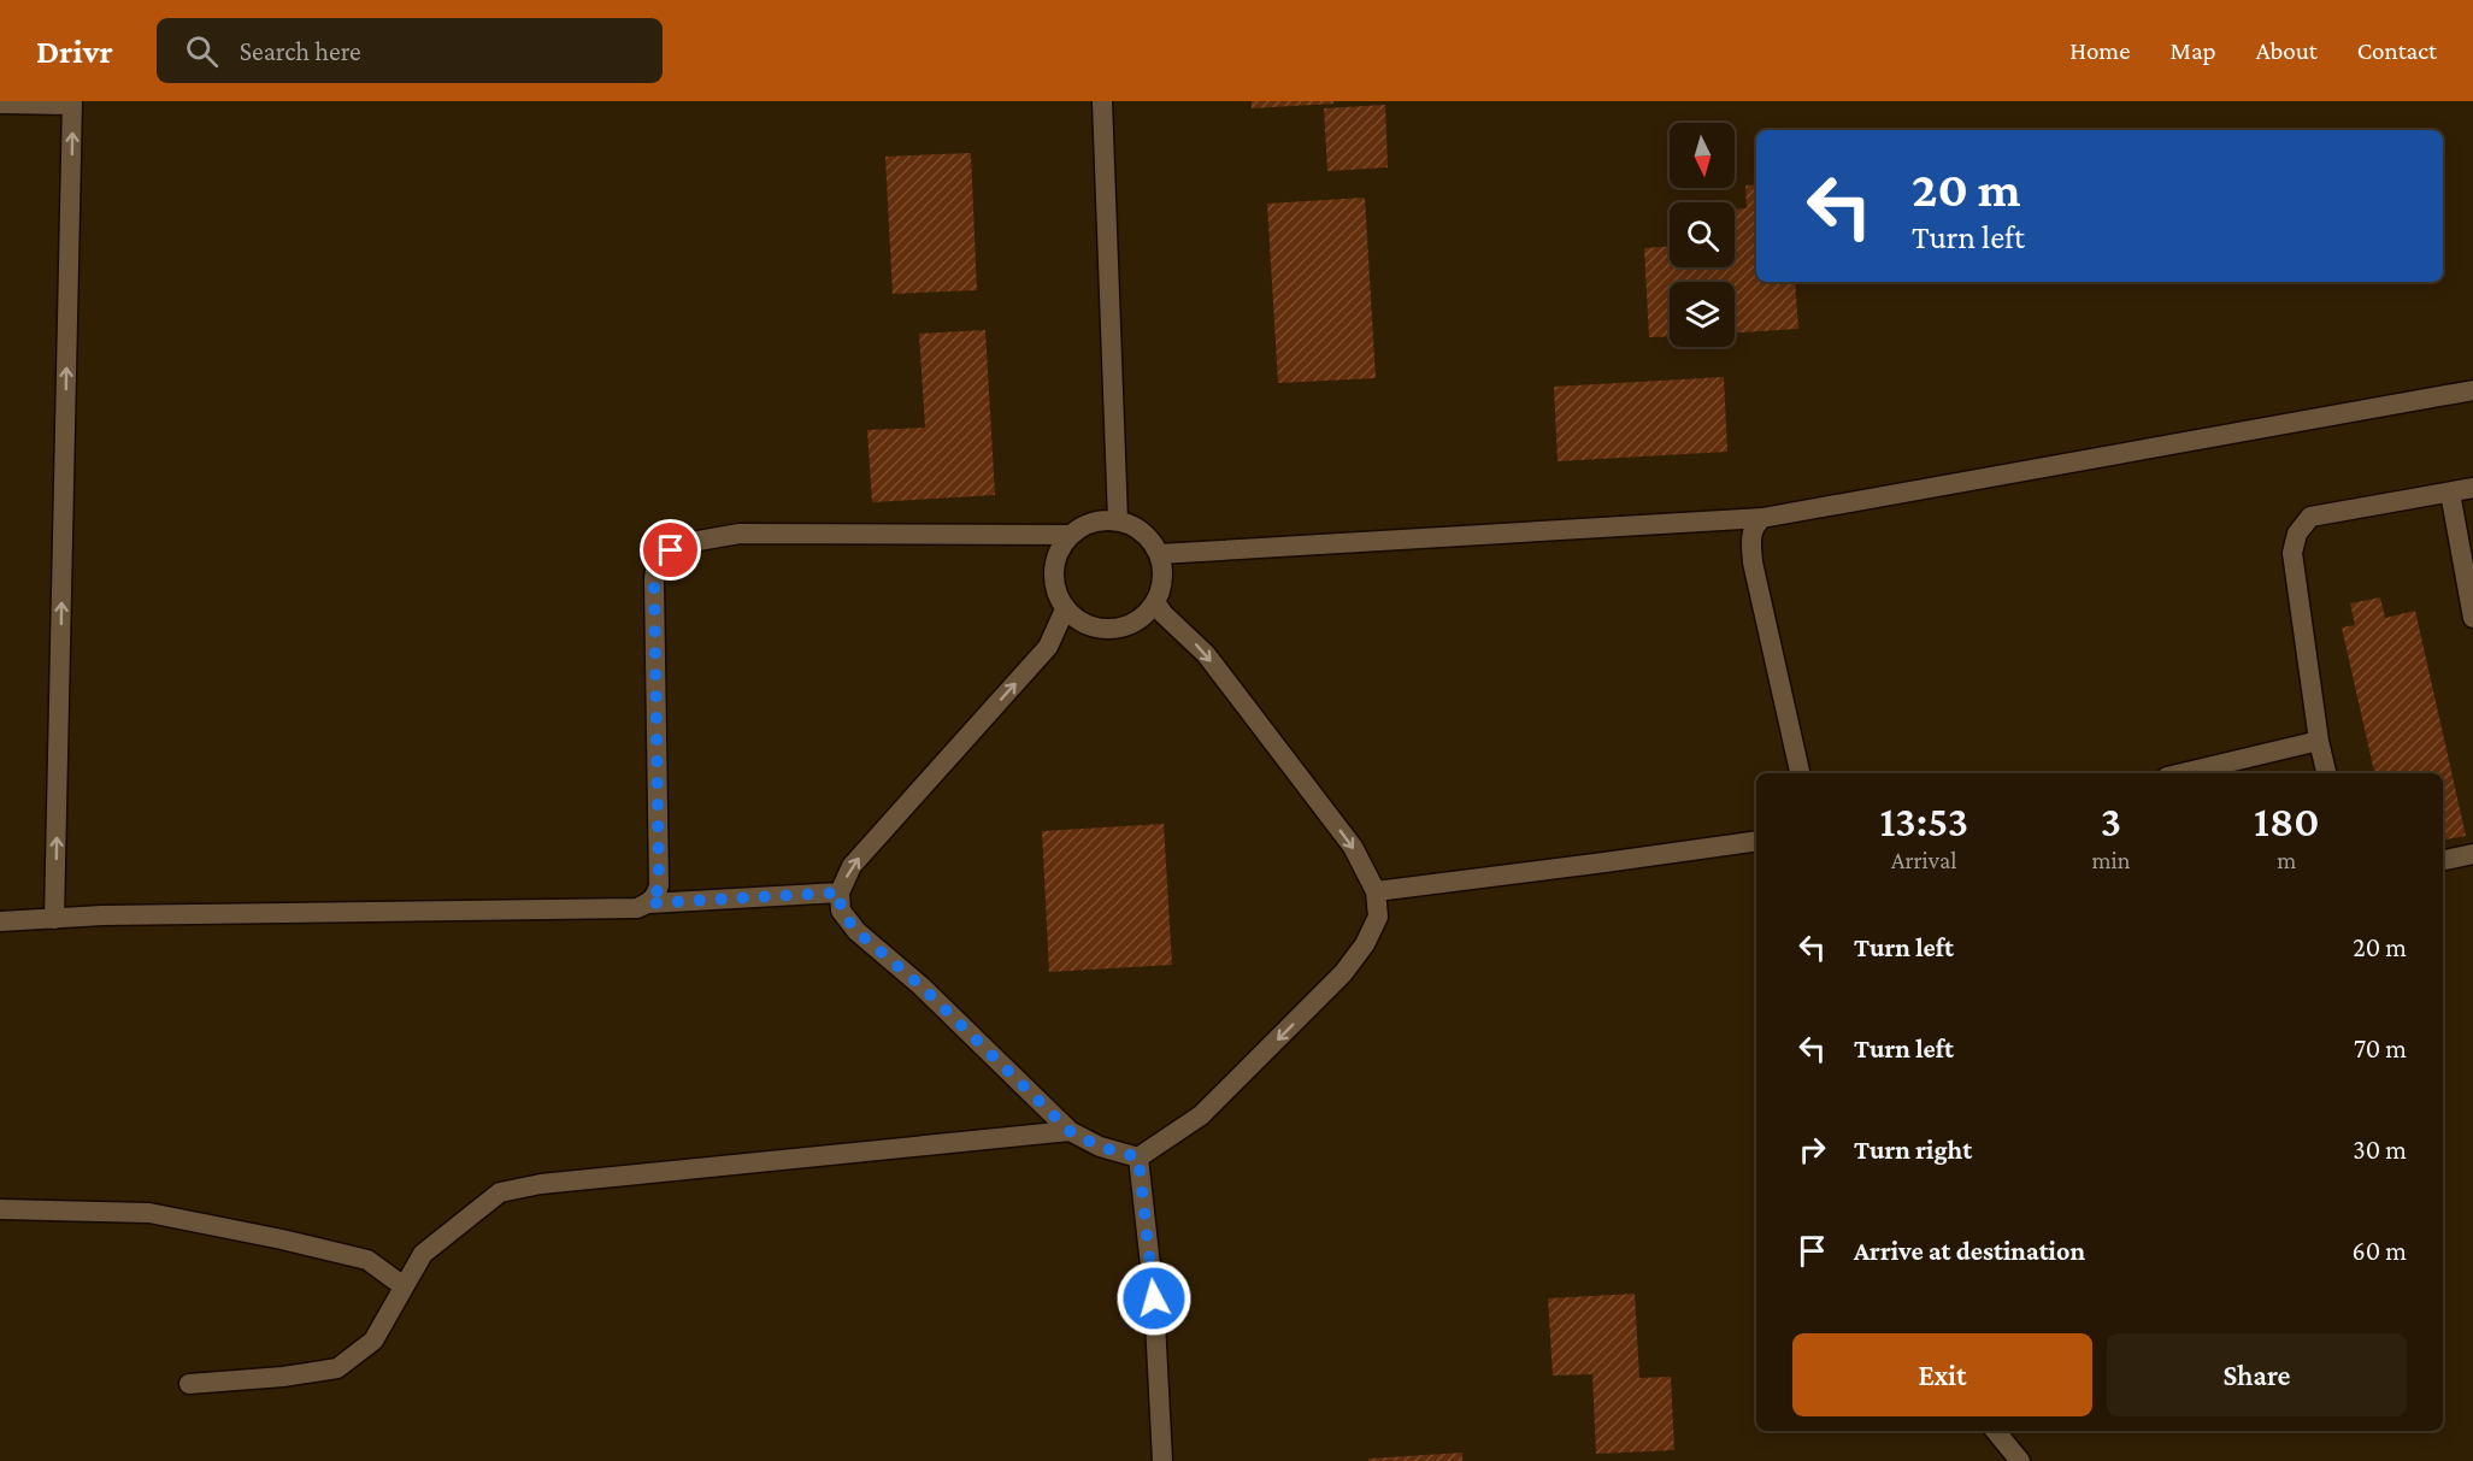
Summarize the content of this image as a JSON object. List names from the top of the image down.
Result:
{
  "north": "bottom",
  "page": {
    "header": "Drivr",
    "search": "Search here",
    "nav": [
      "Home",
      "Map",
      "About",
      "Contact"
    ],
    "turn": ["20 m", "Turn left"],
    "eta": [
      "13:53",
      "Arrival",
      "3",
      "min",
      "180",
      "m"
    ],
    "list": [
      {
        "name": "Turn left",
        "value": "20 m"
      },
      {
        "name": "Turn left",
        "value": "70 m"
      },
      {
        "name": "Turn right",
        "value": "30 m"
      },
      {
        "name": "Arrive at destination",
        "value": "60 m"
      }
    ],
    "buttons": ["Exit", "Share"]
  }
}
